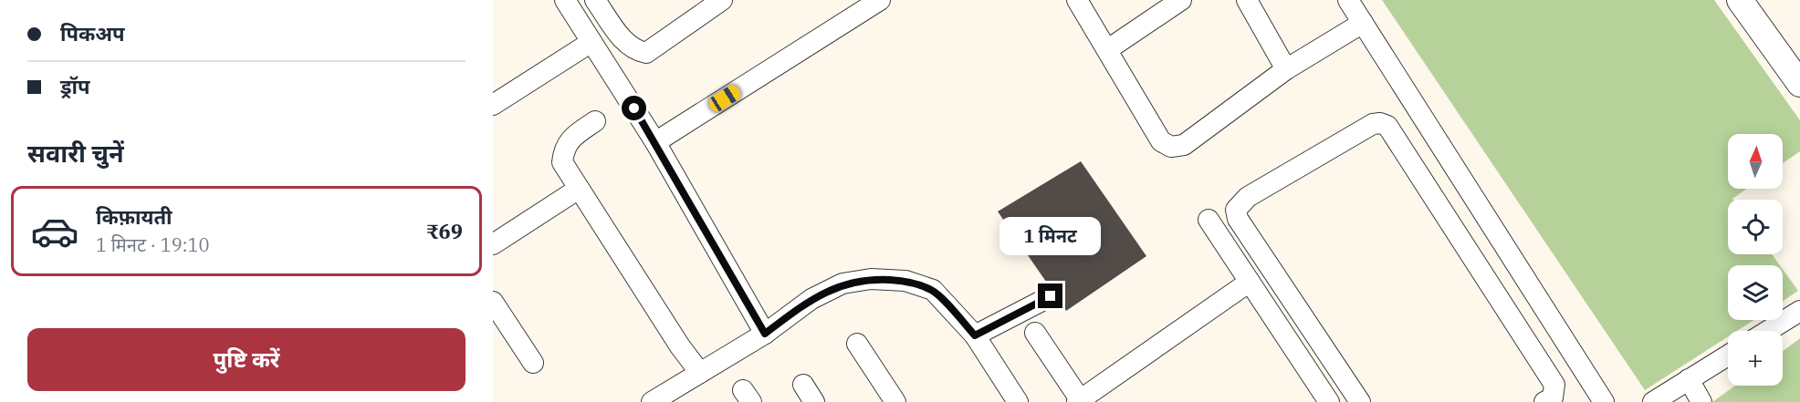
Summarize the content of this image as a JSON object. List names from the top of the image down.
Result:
{
  "north": "top",
  "page": {
    "banner": ["पिकअप", "ड्रॉप"],
    "heading": "सवारी चुनें",
    "map_buttons": "+",
    "list": [
      {
        "name": "किफ़ायती",
        "note": "1 मिनट · 19:10",
        "value": "₹69"
      }
    ],
    "bubble": "1 मिनट",
    "buttons": "पुष्टि करें"
  }
}
